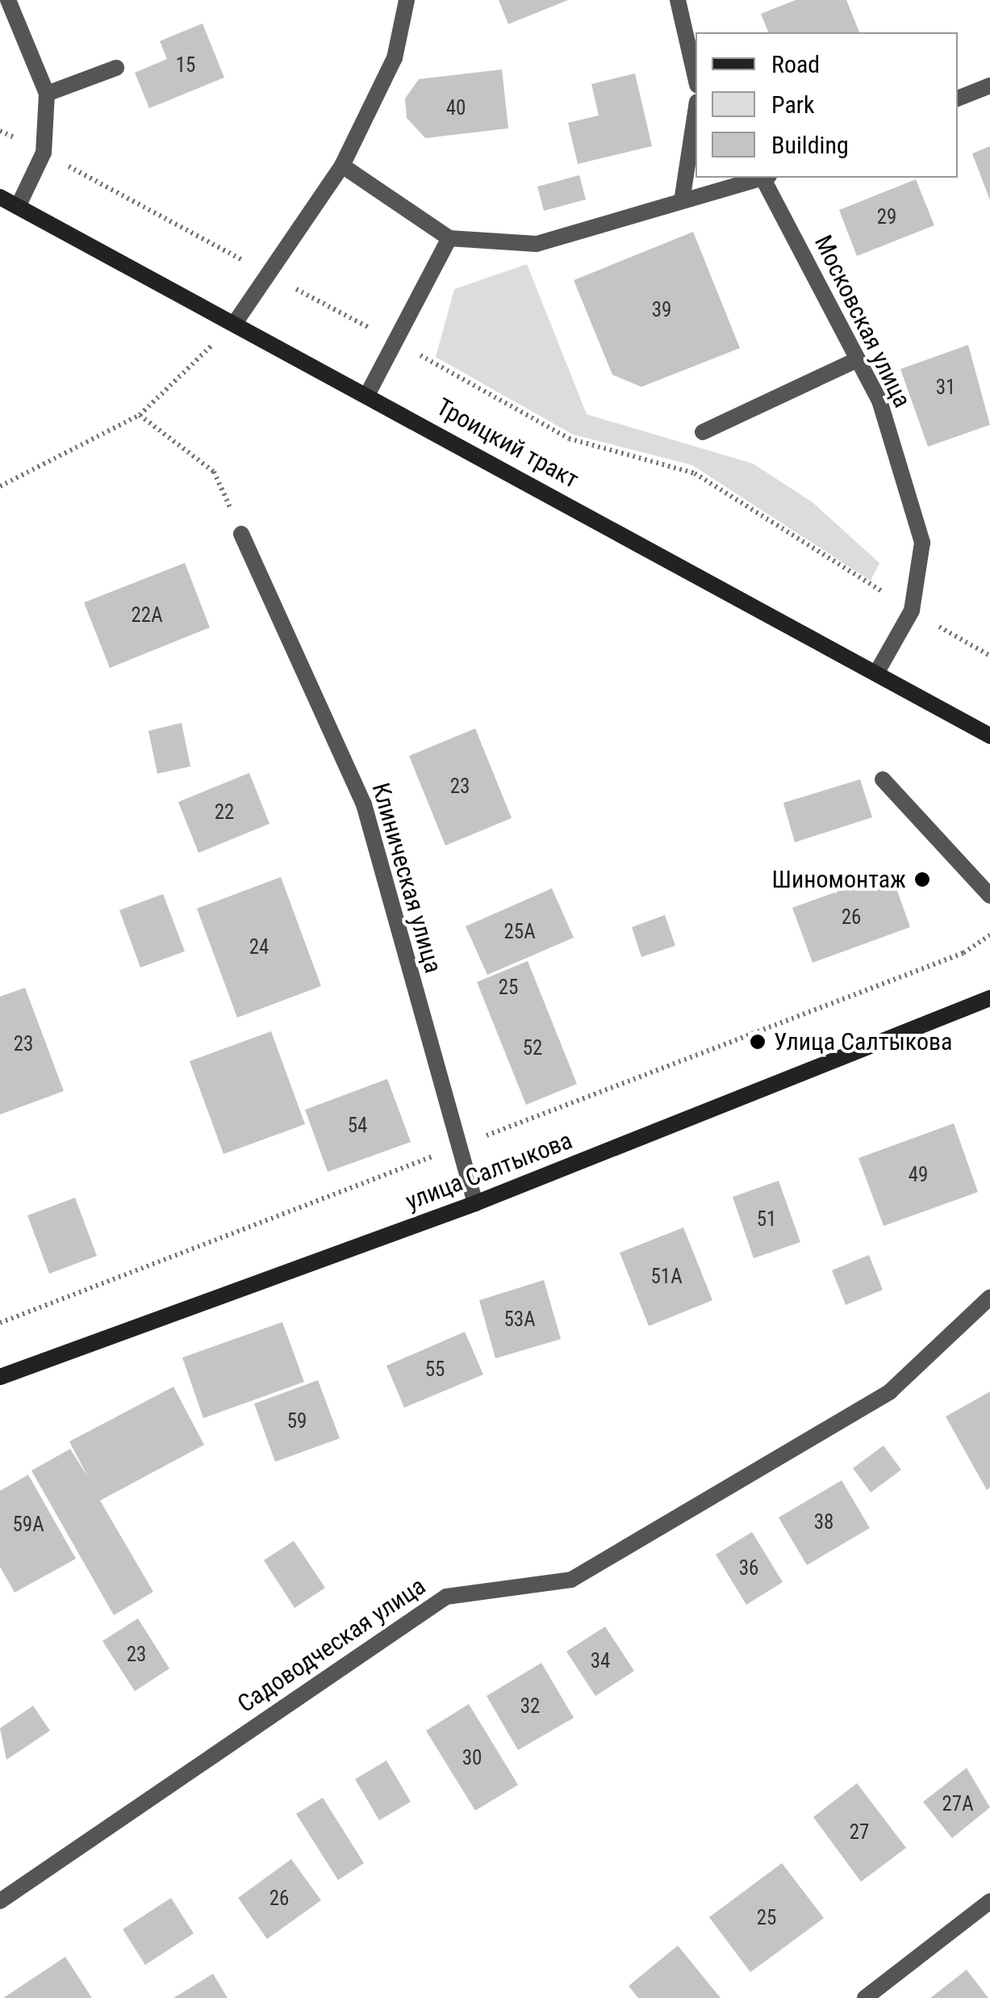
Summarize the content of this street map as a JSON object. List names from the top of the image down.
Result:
{
  "streets": {
    "main road": ["Троицкий тракт", "улица Салтыкова"],
    "street": ["Московская улица", "Клиническая улица", "Садоводческая улица"]
  },
  "crossings": [
    ["Московская улица", "Троицкий тракт"],
    ["Клиническая улица", "улица Салтыкова"]
  ],
  "places": ["Шиномонтаж", "Улица Салтыкова"],
  "house_numbers": [
    "15",
    "40",
    "29",
    "39",
    "31",
    "22А",
    "23",
    "22",
    "26",
    "25А",
    "24",
    "25",
    "23",
    "52",
    "54",
    "49",
    "51",
    "51А",
    "53А",
    "55",
    "59",
    "38",
    "59А",
    "36",
    "23",
    "34",
    "32",
    "30",
    "27А",
    "27",
    "26",
    "25"
  ],
  "legend": ["Road", "Park", "Building"]
}
